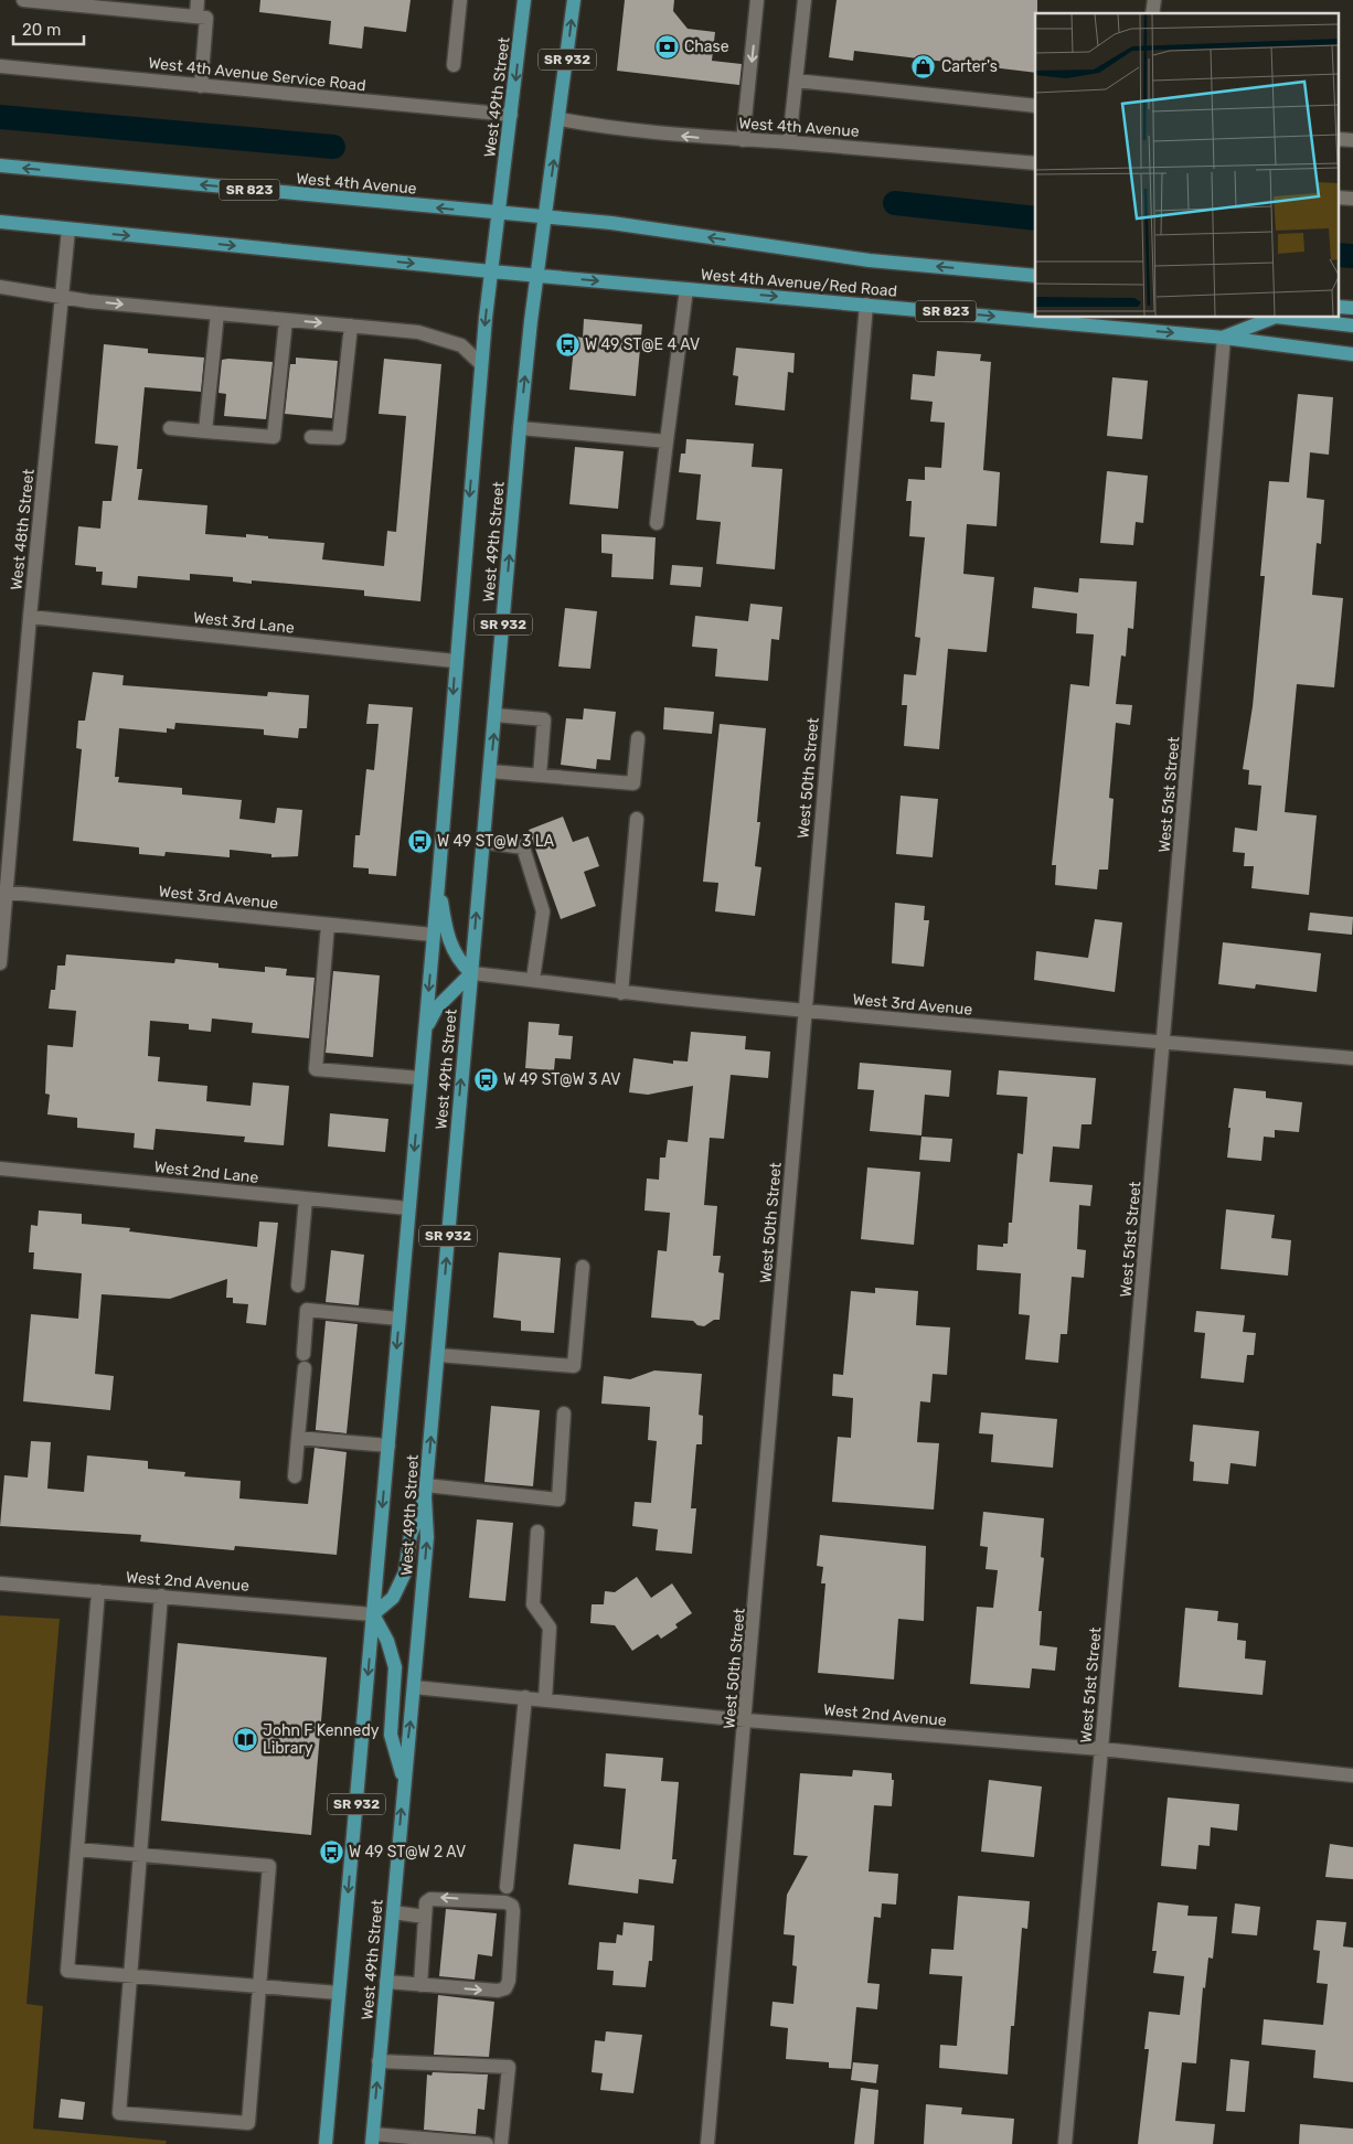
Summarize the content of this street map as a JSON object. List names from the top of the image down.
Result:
{
  "streets": {
    "main road": [
      "SR 932",
      "West 49th Street",
      "West 4th Avenue",
      "SR 823",
      "West 4th Avenue/Red Road"
    ],
    "street": [
      "West 4th Avenue Service Road",
      "West 48th Street",
      "West 3rd Lane",
      "West 50th Street",
      "West 51st Street",
      "West 3rd Avenue",
      "West 2nd Lane",
      "West 2nd Avenue"
    ]
  },
  "crossings": [
    ["West 4th Avenue Service Road", "West 49th Street"],
    ["West 49th Street", "West 4th Avenue"],
    ["West 49th Street", "SR 823"],
    ["West 49th Street", "West 4th Avenue/Red Road"],
    ["West 49th Street", "West 3rd Lane"],
    ["West 49th Street", "West 3rd Avenue"],
    ["West 49th Street", "West 2nd Lane"],
    ["West 49th Street", "West 2nd Avenue"],
    ["West 4th Avenue", "West 4th Avenue/Red Road"],
    ["SR 823", "West 4th Avenue/Red Road"],
    ["SR 823", "West 48th Street"],
    ["West 4th Avenue/Red Road", "West 50th Street"],
    ["West 4th Avenue/Red Road", "West 51st Street"],
    ["West 48th Street", "West 3rd Lane"],
    ["West 48th Street", "West 3rd Avenue"],
    ["West 50th Street", "West 3rd Avenue"],
    ["West 50th Street", "West 2nd Avenue"],
    ["West 51st Street", "West 3rd Avenue"],
    ["West 51st Street", "West 2nd Avenue"]
  ],
  "one_way": ["West 4th Avenue"],
  "places": {
    "bank": ["Chase"],
    "shop": ["Carter's"],
    "bus stop": [
      "W 49 ST@E 4 AV",
      "W 49 ST@W 3 LA",
      "W 49 ST@W 3 AV",
      "W 49 ST@W 2 AV"
    ],
    "library": ["John F Kennedy Library"]
  },
  "scale_bar": "20 m"
}
